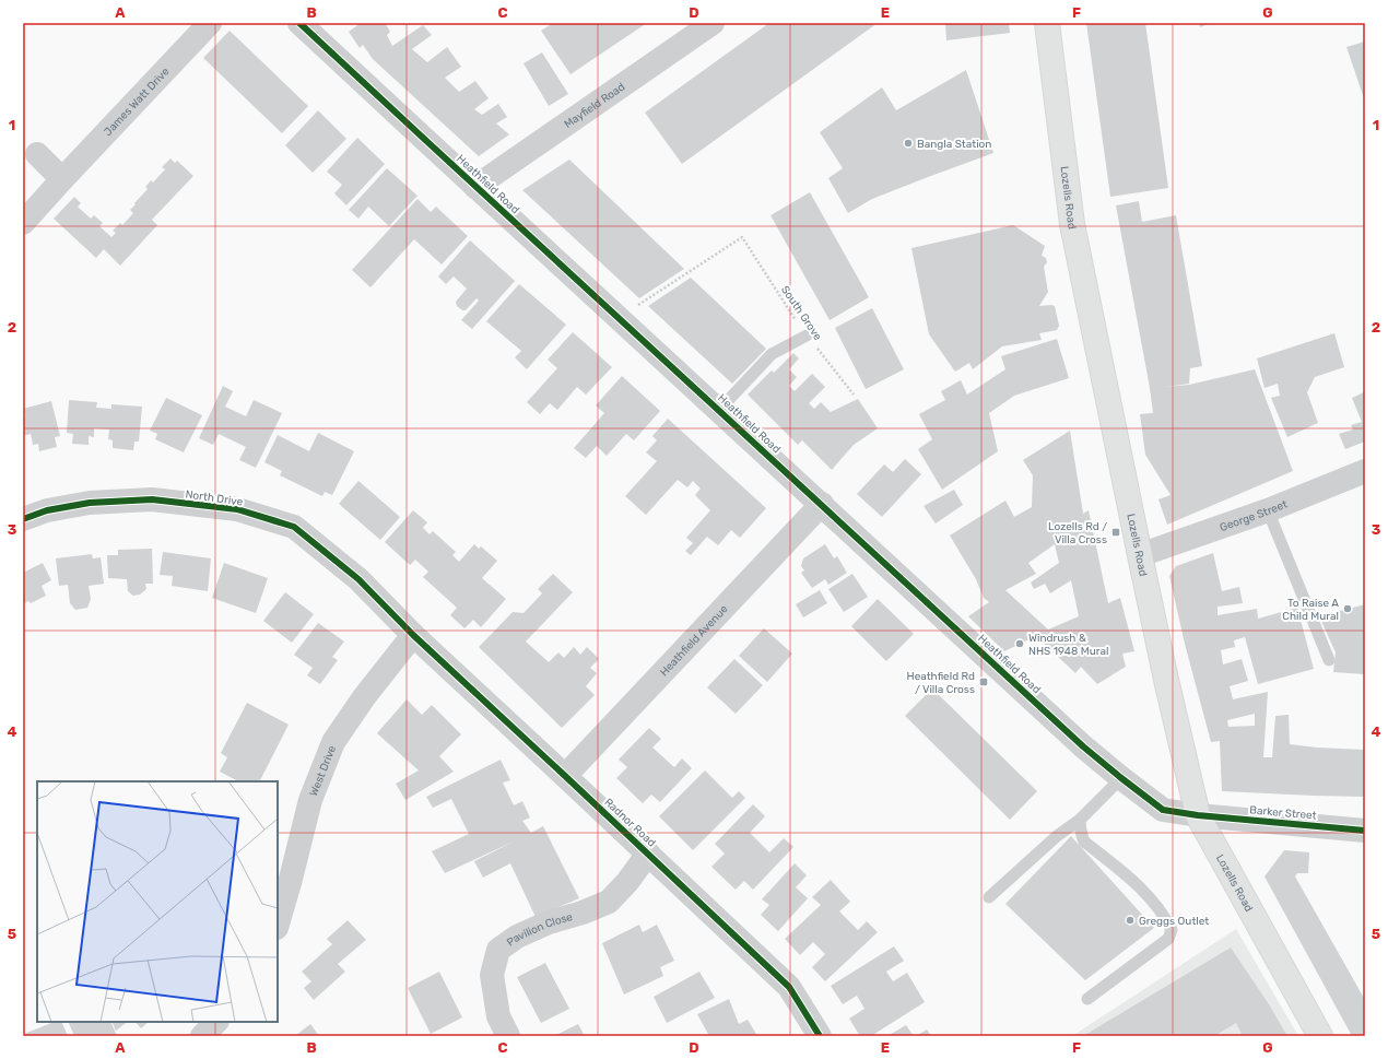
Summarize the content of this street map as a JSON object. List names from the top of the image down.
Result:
{
  "streets": {
    "main road": ["Lozells Road"],
    "street": [
      "James Watt Drive",
      "Mayfield Road",
      "Heathfield Road",
      "North Drive",
      "George Street",
      "Heathfield Avenue",
      "West Drive",
      "Barker Street",
      "Radnor Road",
      "Pavilion Close"
    ],
    "path": ["South Grove"]
  },
  "crossings": [
    ["Mayfield Road", "Heathfield Road"],
    ["Heathfield Road", "Lozells Road"],
    ["Heathfield Road", "Heathfield Avenue"],
    ["Heathfield Road", "Barker Street"],
    ["Lozells Road", "George Street"],
    ["Lozells Road", "Barker Street"],
    ["North Drive", "West Drive"],
    ["North Drive", "Radnor Road"],
    ["Heathfield Avenue", "Radnor Road"],
    ["West Drive", "Radnor Road"],
    ["Radnor Road", "Pavilion Close"]
  ],
  "places": {
    "other": [
      "Bangla Station",
      "To Raise A Child Mural",
      "Windrush & NHS 1948 Mural",
      "Greggs Outlet"
    ],
    "transit": ["Lozells Rd / Villa Cross", "Heathfield Rd / Villa Cross"]
  },
  "grid": {
    "columns": [
      "A",
      "B",
      "C",
      "D",
      "E",
      "F",
      "G"
    ],
    "rows": [
      "1",
      "2",
      "3",
      "4",
      "5"
    ]
  }
}
